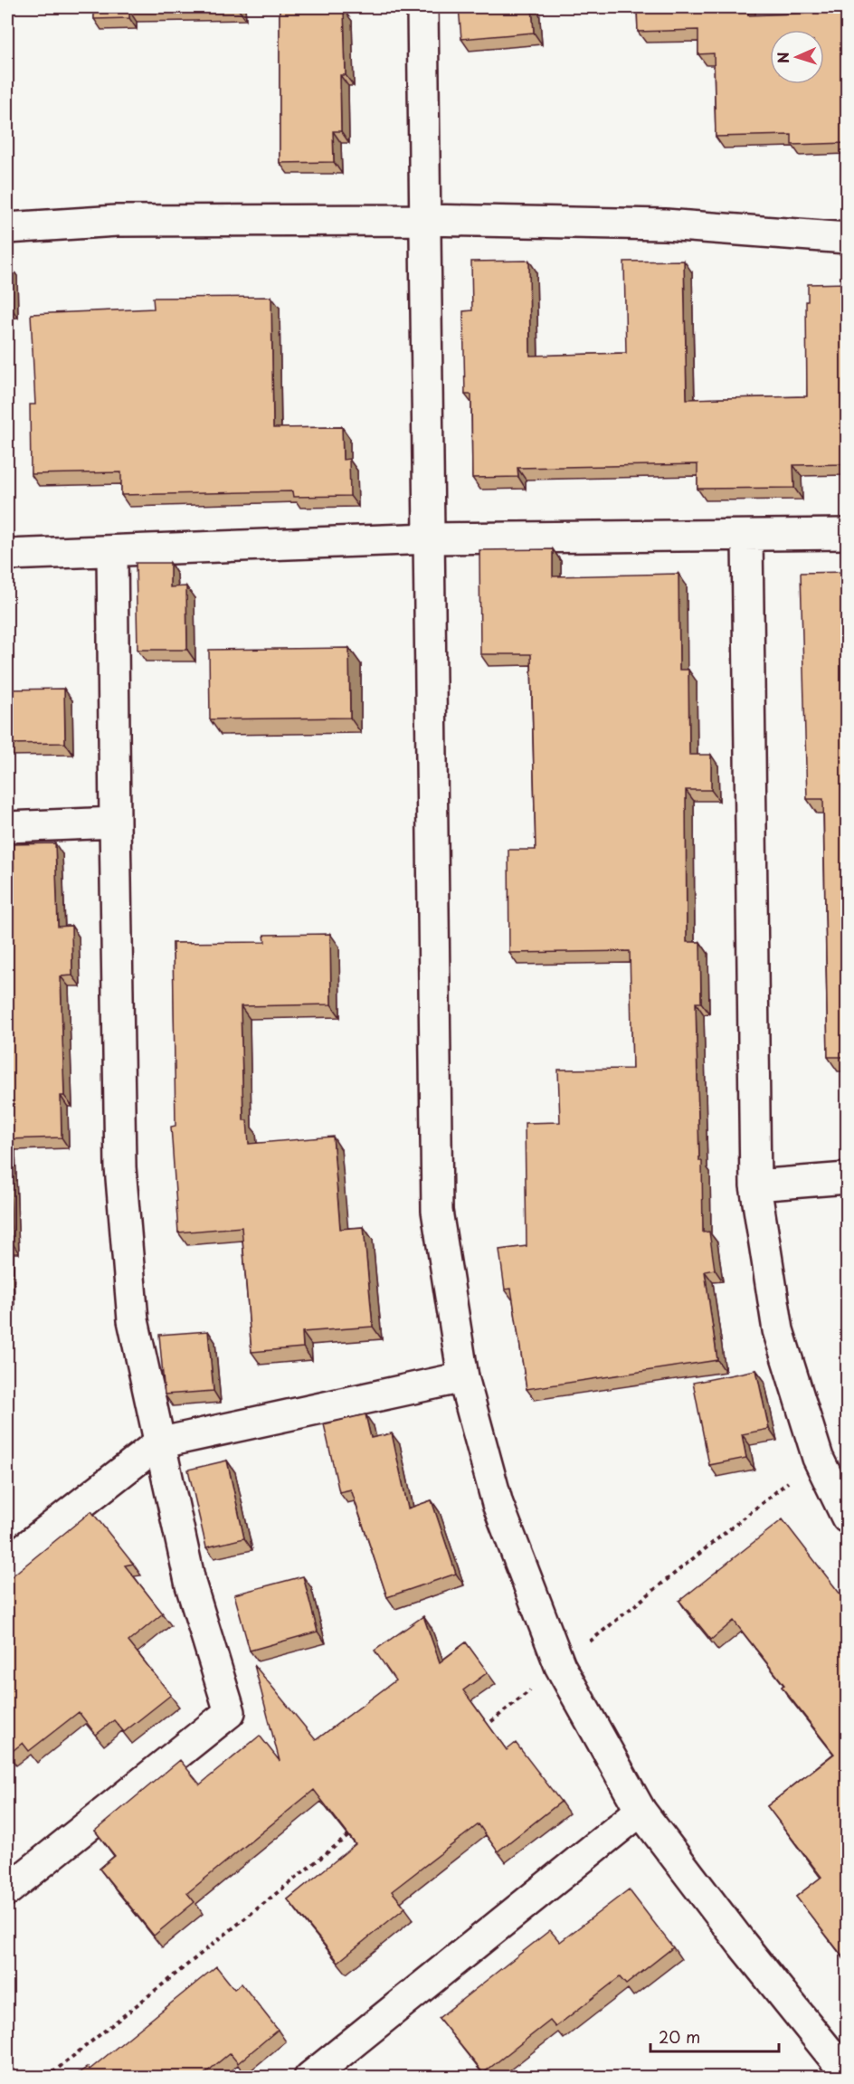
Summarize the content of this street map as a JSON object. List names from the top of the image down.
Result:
{
  "scale_bar": "20 m",
  "north": "left"
}
